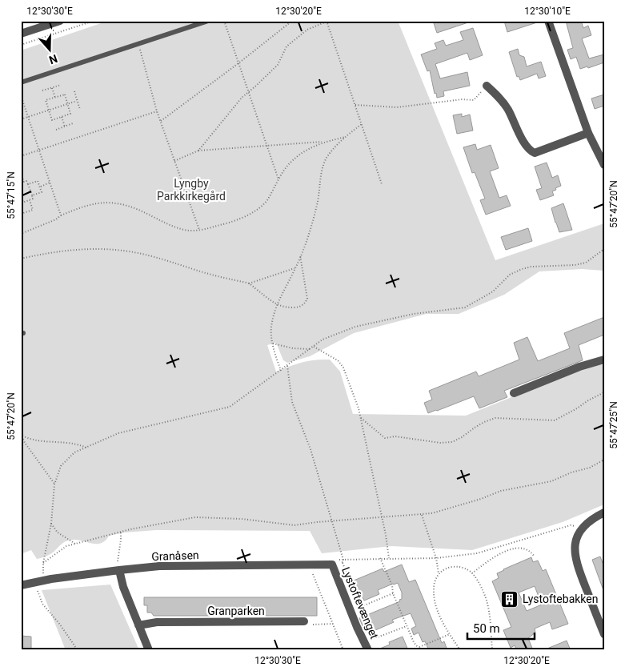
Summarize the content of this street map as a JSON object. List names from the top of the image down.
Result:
{
  "streets": {
    "street": ["Granåsen", "Lystoftevænget", "Granparken"]
  },
  "crossings": [
    ["Granåsen", "Lystoftevænget"]
  ],
  "parks": ["Lyngby Parkkirkegård"],
  "places": {
    "building": ["Lystoftebakken"]
  },
  "scale_bar": "50 m",
  "north": "bottom",
  "coordinates": [
    "12°30'30\"E",
    "12°30'20\"E",
    "12°30'10\"E",
    "55°47'15\"N",
    "55°47'20\"N",
    "55°47'25\"N"
  ]
}
